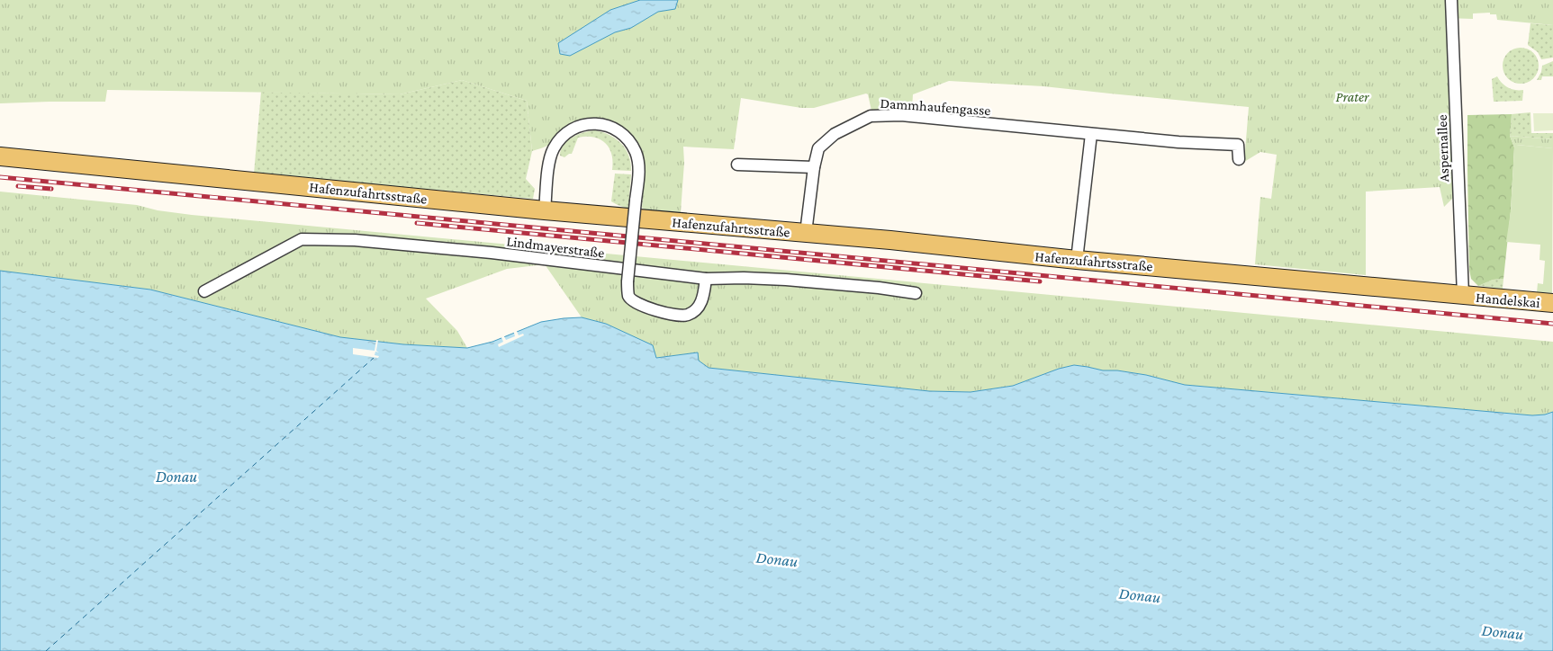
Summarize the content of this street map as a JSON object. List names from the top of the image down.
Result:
{
  "streets": {
    "main road": ["Hafenzufahrtsstraße", "Handelskai"],
    "street": ["Dammhaufengasse", "Aspernallee", "Lindmayerstraße"]
  },
  "crossings": [
    ["Dammhaufengasse", "Hafenzufahrtsstraße"],
    ["Aspernallee", "Hafenzufahrtsstraße"],
    ["Aspernallee", "Handelskai"],
    ["Hafenzufahrtsstraße", "Handelskai"]
  ],
  "water": ["Donau"],
  "parks": ["Prater"]
}
